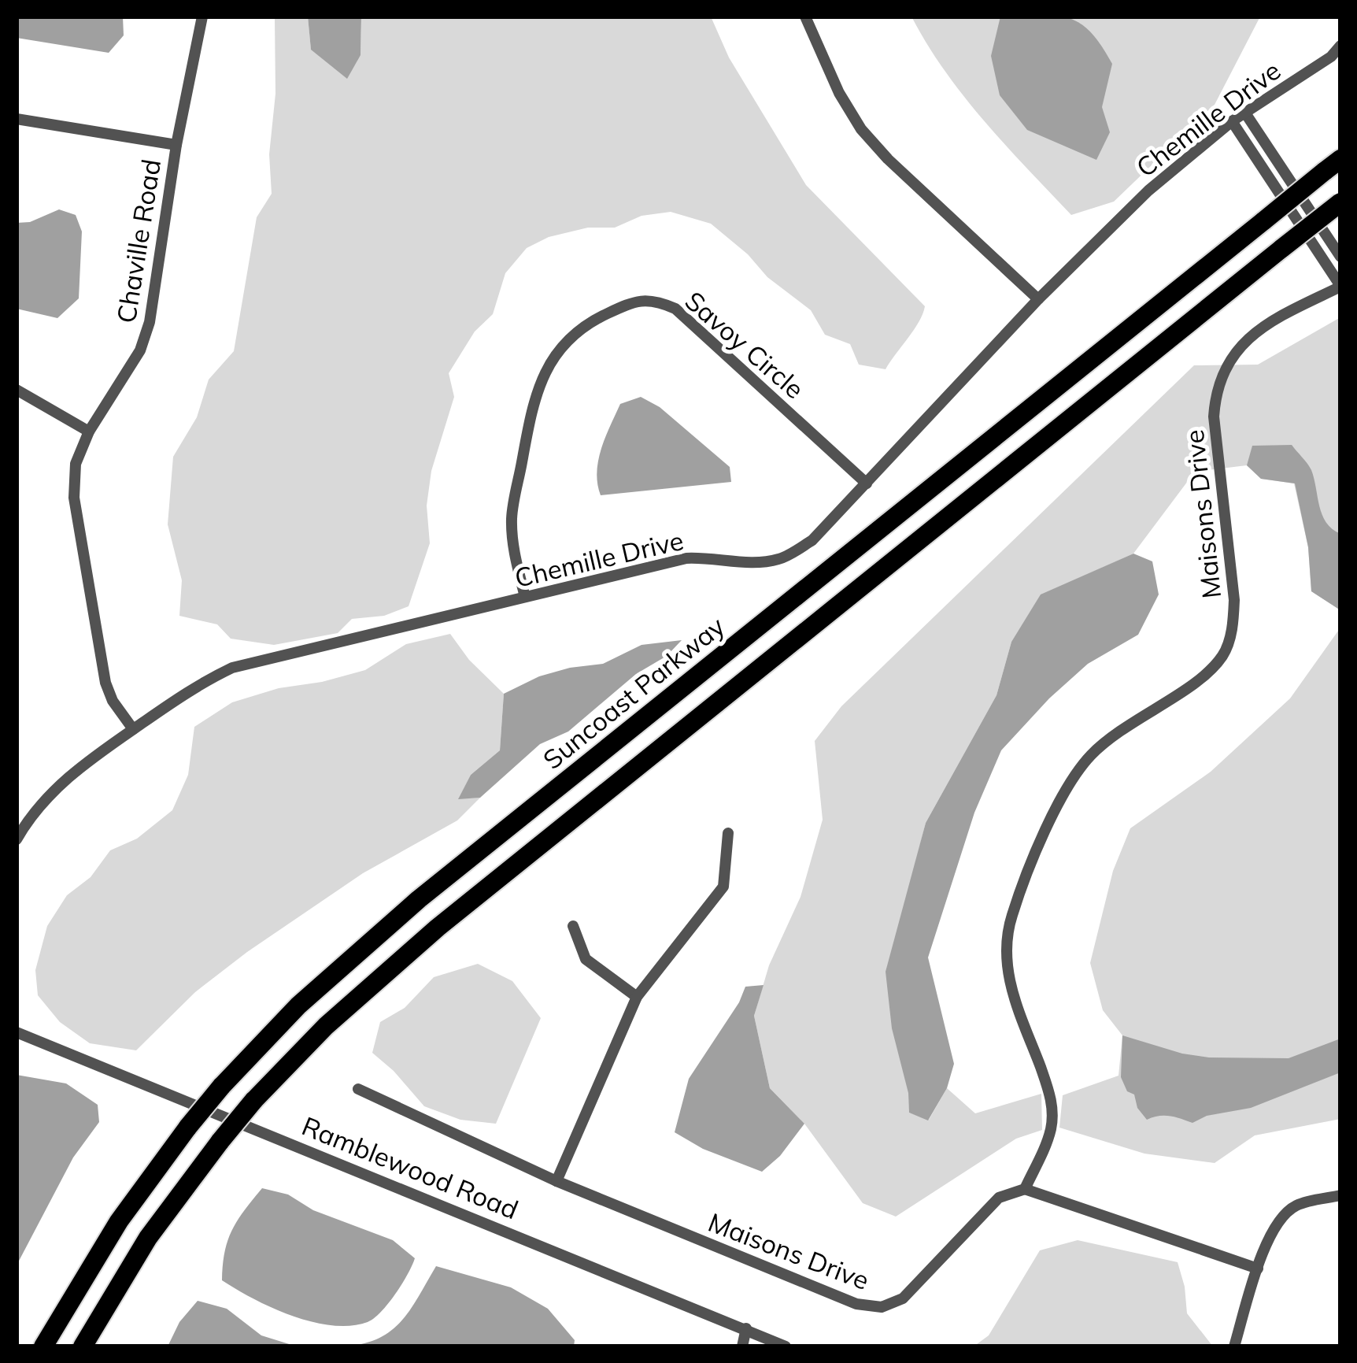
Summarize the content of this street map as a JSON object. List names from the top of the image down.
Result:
{
  "streets": {
    "highway": ["Suncoast Parkway"],
    "street": [
      "Chemille Drive",
      "Chaville Road",
      "Savoy Circle",
      "Maisons Drive",
      "Ramblewood Road"
    ]
  },
  "crossings": [
    ["Chemille Drive", "Chaville Road"],
    ["Chemille Drive", "Savoy Circle"]
  ]
}
